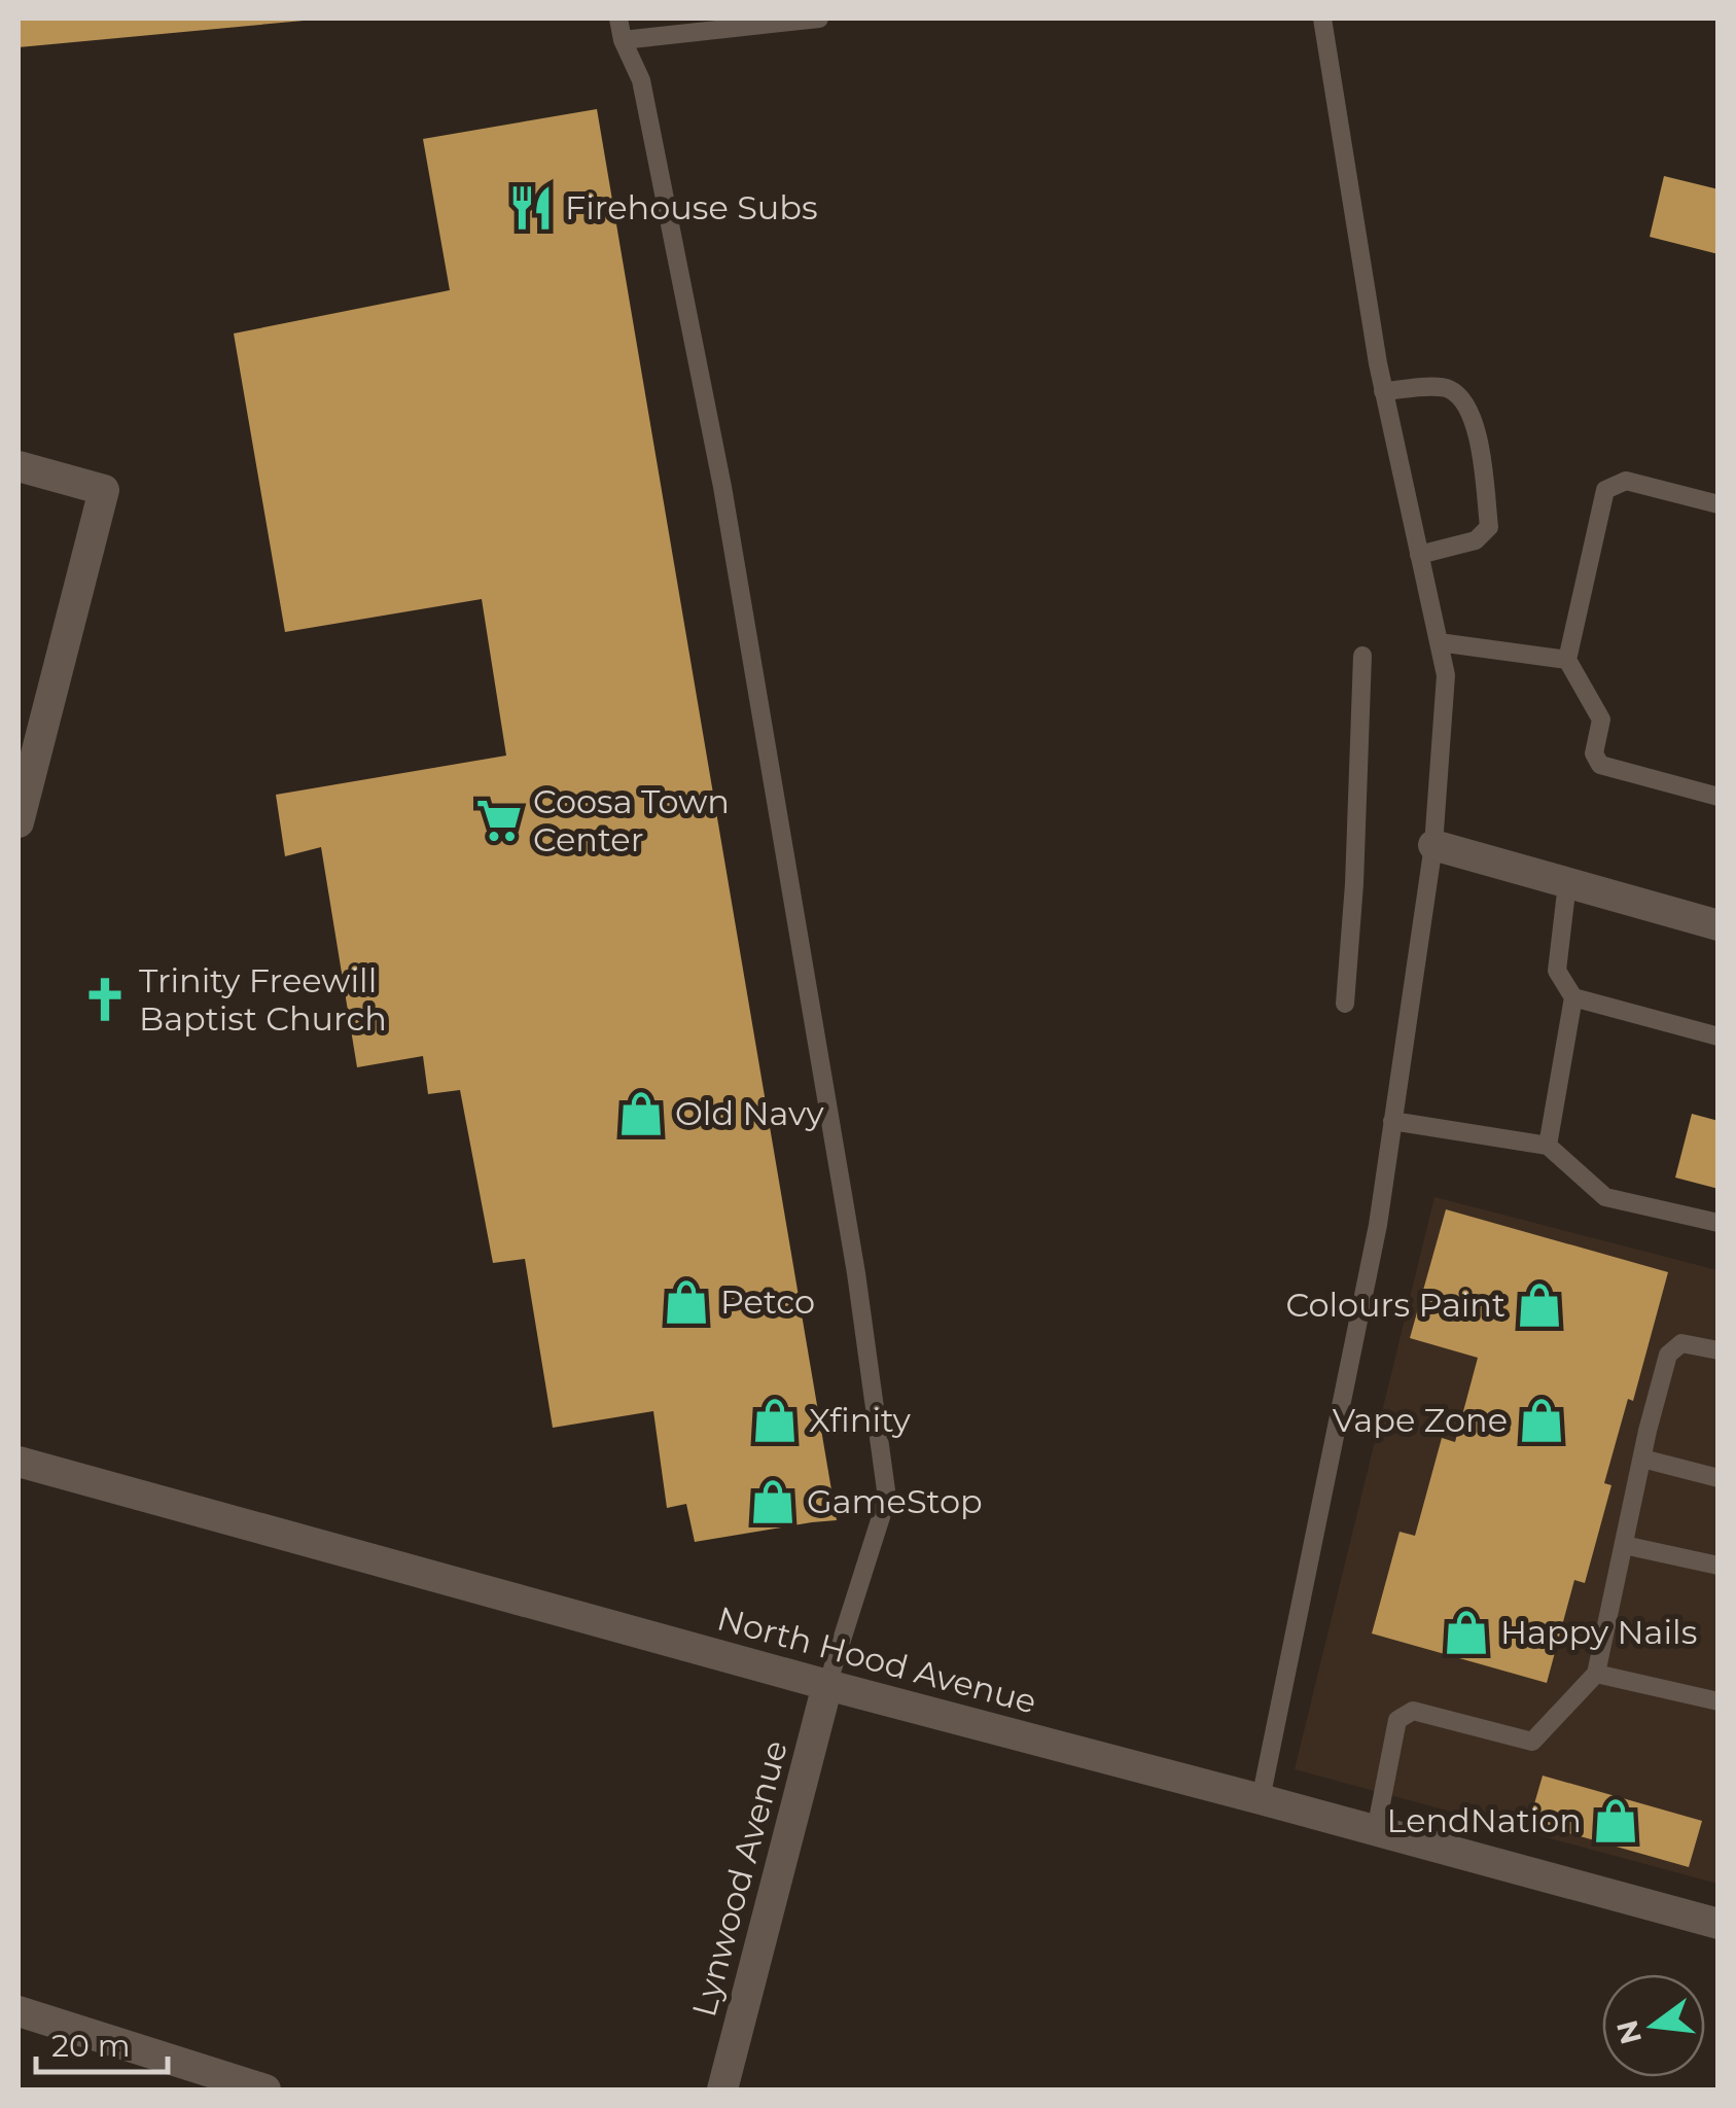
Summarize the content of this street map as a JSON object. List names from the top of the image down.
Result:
{
  "streets": {
    "street": ["North Hood Avenue", "Lynwood Avenue"]
  },
  "crossings": [
    ["North Hood Avenue", "Lynwood Avenue"]
  ],
  "places": {
    "restaurant": ["Firehouse Subs"],
    "supermarket": ["Coosa Town Center"],
    "church": ["Trinity Freewill Baptist Church"],
    "shop": [
      "Old Navy",
      "Petco",
      "Colours Paint",
      "Xfinity",
      "Vape Zone",
      "GameStop",
      "Happy Nails",
      "LendNation"
    ]
  },
  "scale_bar": "20 m",
  "north": "left"
}
